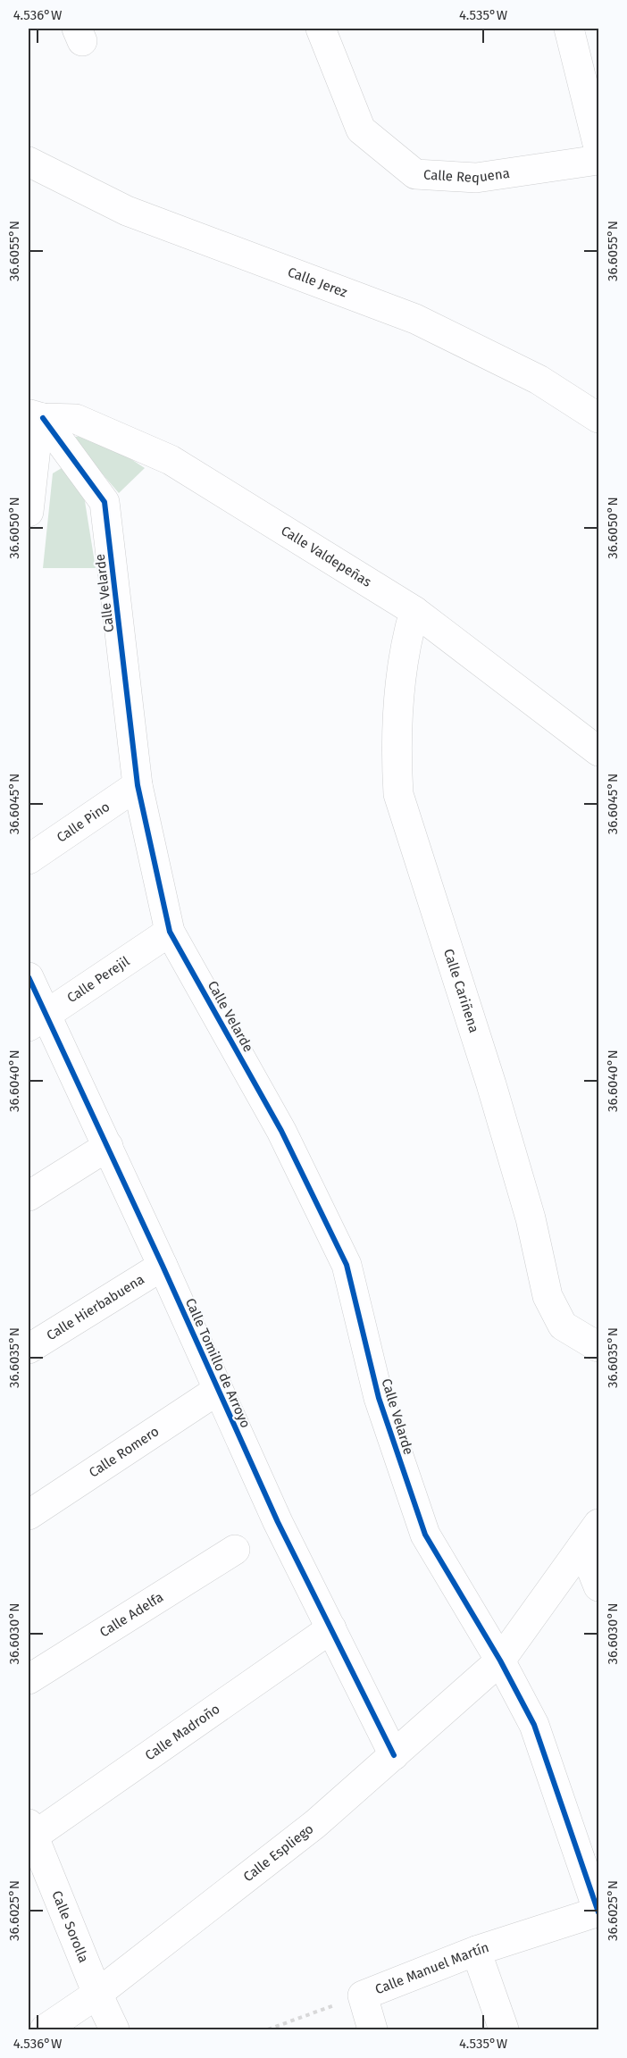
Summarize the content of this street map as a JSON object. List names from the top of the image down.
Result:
{
  "streets": {
    "street": [
      "Calle Requena",
      "Calle Jerez",
      "Calle Valdepeñas",
      "Calle Velarde",
      "Calle Pino",
      "Calle Perejil",
      "Calle Cariñena",
      "Calle Hierbabuena",
      "Calle Tomillo de Arroyo",
      "Calle Romero",
      "Calle Adelfa",
      "Calle Madroño",
      "Calle Espliego",
      "Calle Sorolla",
      "Calle Manuel Martín"
    ]
  },
  "crossings": [
    ["Calle Valdepeñas", "Calle Velarde"],
    ["Calle Valdepeñas", "Calle Cariñena"],
    ["Calle Velarde", "Calle Pino"],
    ["Calle Velarde", "Calle Perejil"],
    ["Calle Velarde", "Calle Espliego"],
    ["Calle Velarde", "Calle Manuel Martín"],
    ["Calle Perejil", "Calle Tomillo de Arroyo"],
    ["Calle Hierbabuena", "Calle Tomillo de Arroyo"],
    ["Calle Tomillo de Arroyo", "Calle Romero"],
    ["Calle Tomillo de Arroyo", "Calle Madroño"],
    ["Calle Tomillo de Arroyo", "Calle Espliego"],
    ["Calle Madroño", "Calle Sorolla"],
    ["Calle Espliego", "Calle Sorolla"]
  ],
  "coordinates": [
    "4.536°W",
    "4.535°W",
    "36.6055°N",
    "36.6050°N",
    "36.6045°N",
    "36.6040°N",
    "36.6035°N",
    "36.6030°N",
    "36.6025°N"
  ]
}
